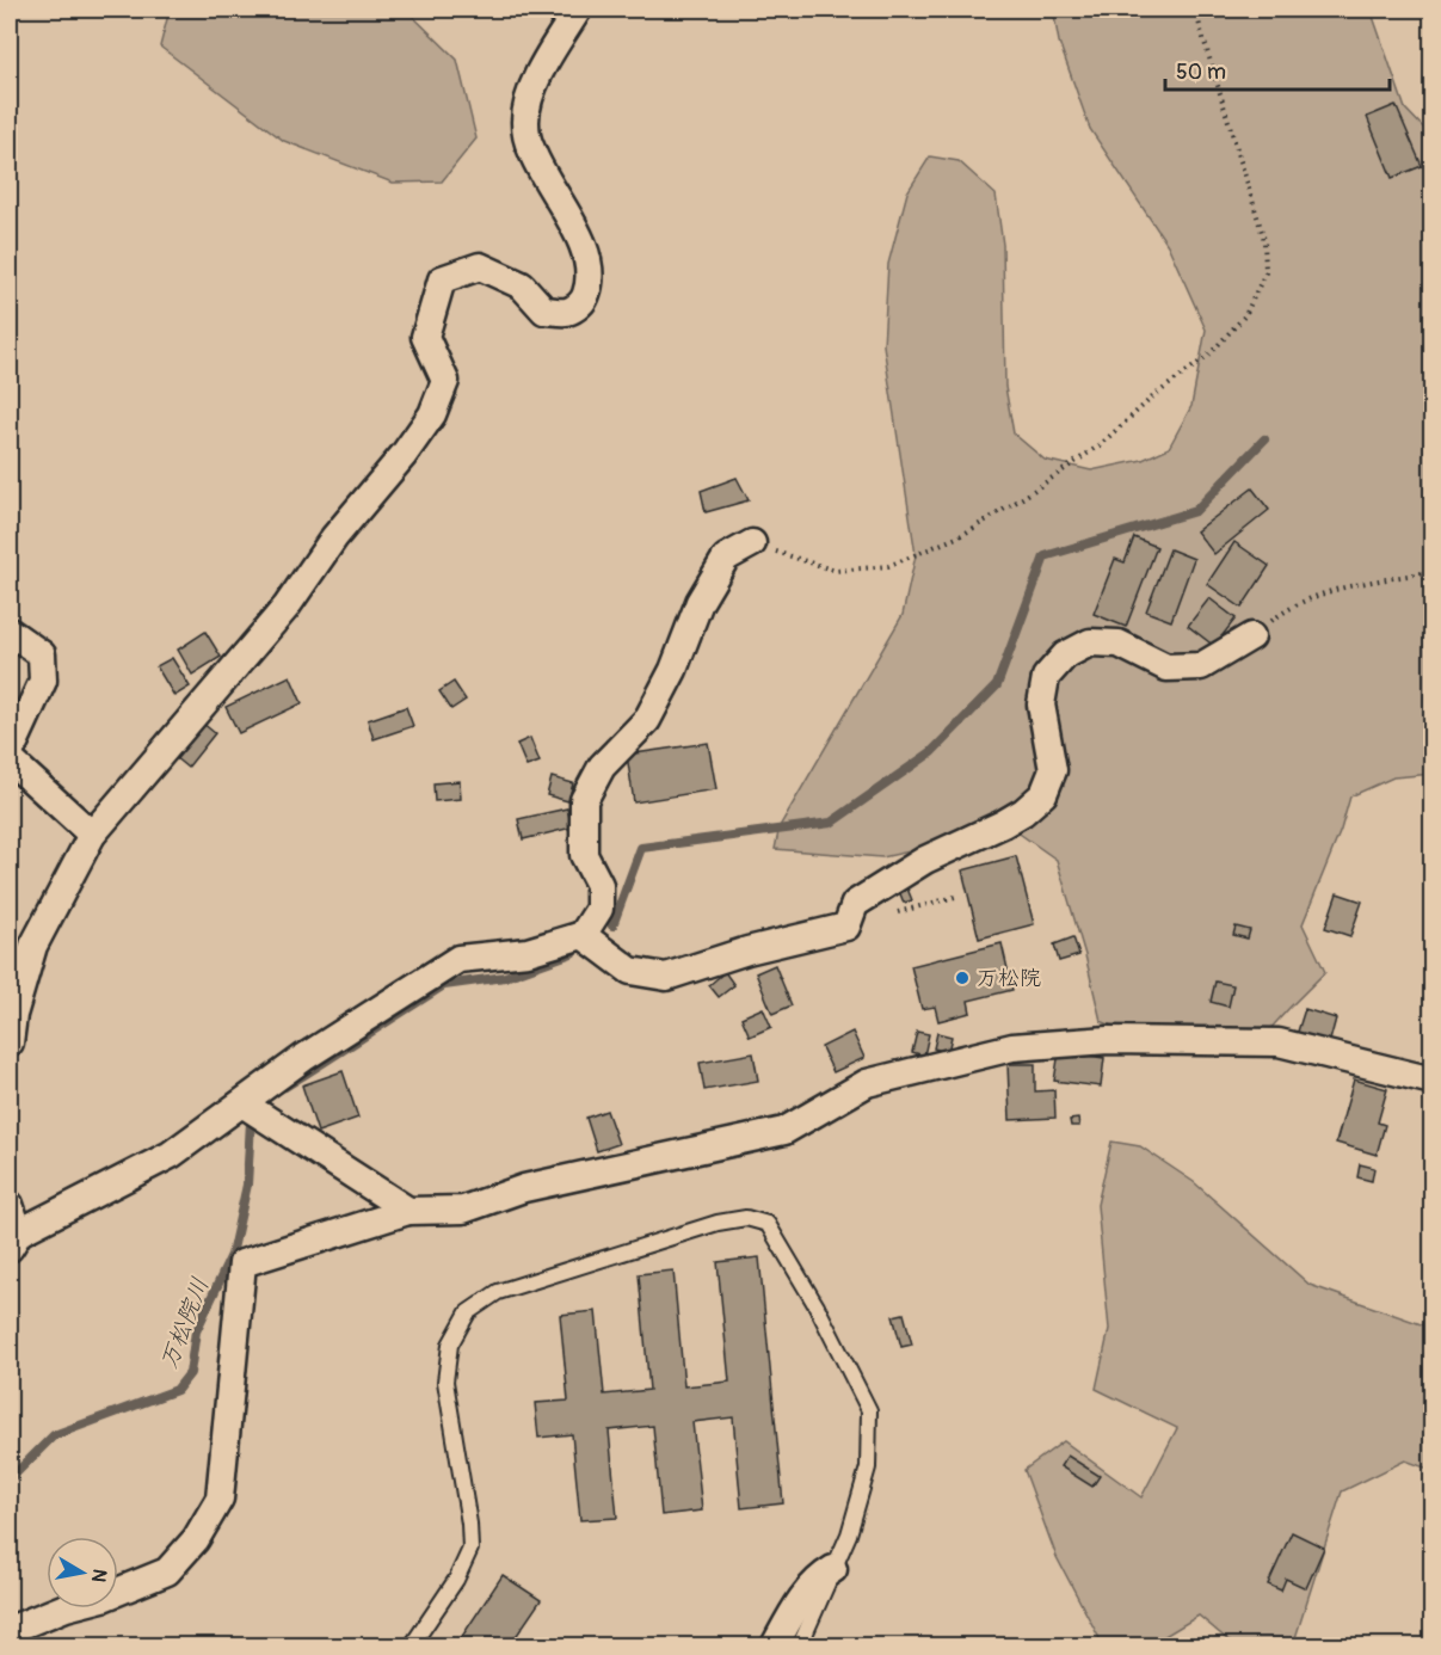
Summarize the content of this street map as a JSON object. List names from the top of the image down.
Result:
{
  "water": ["万松院川"],
  "places": ["万松院"],
  "scale_bar": "50 m",
  "north": "right"
}
